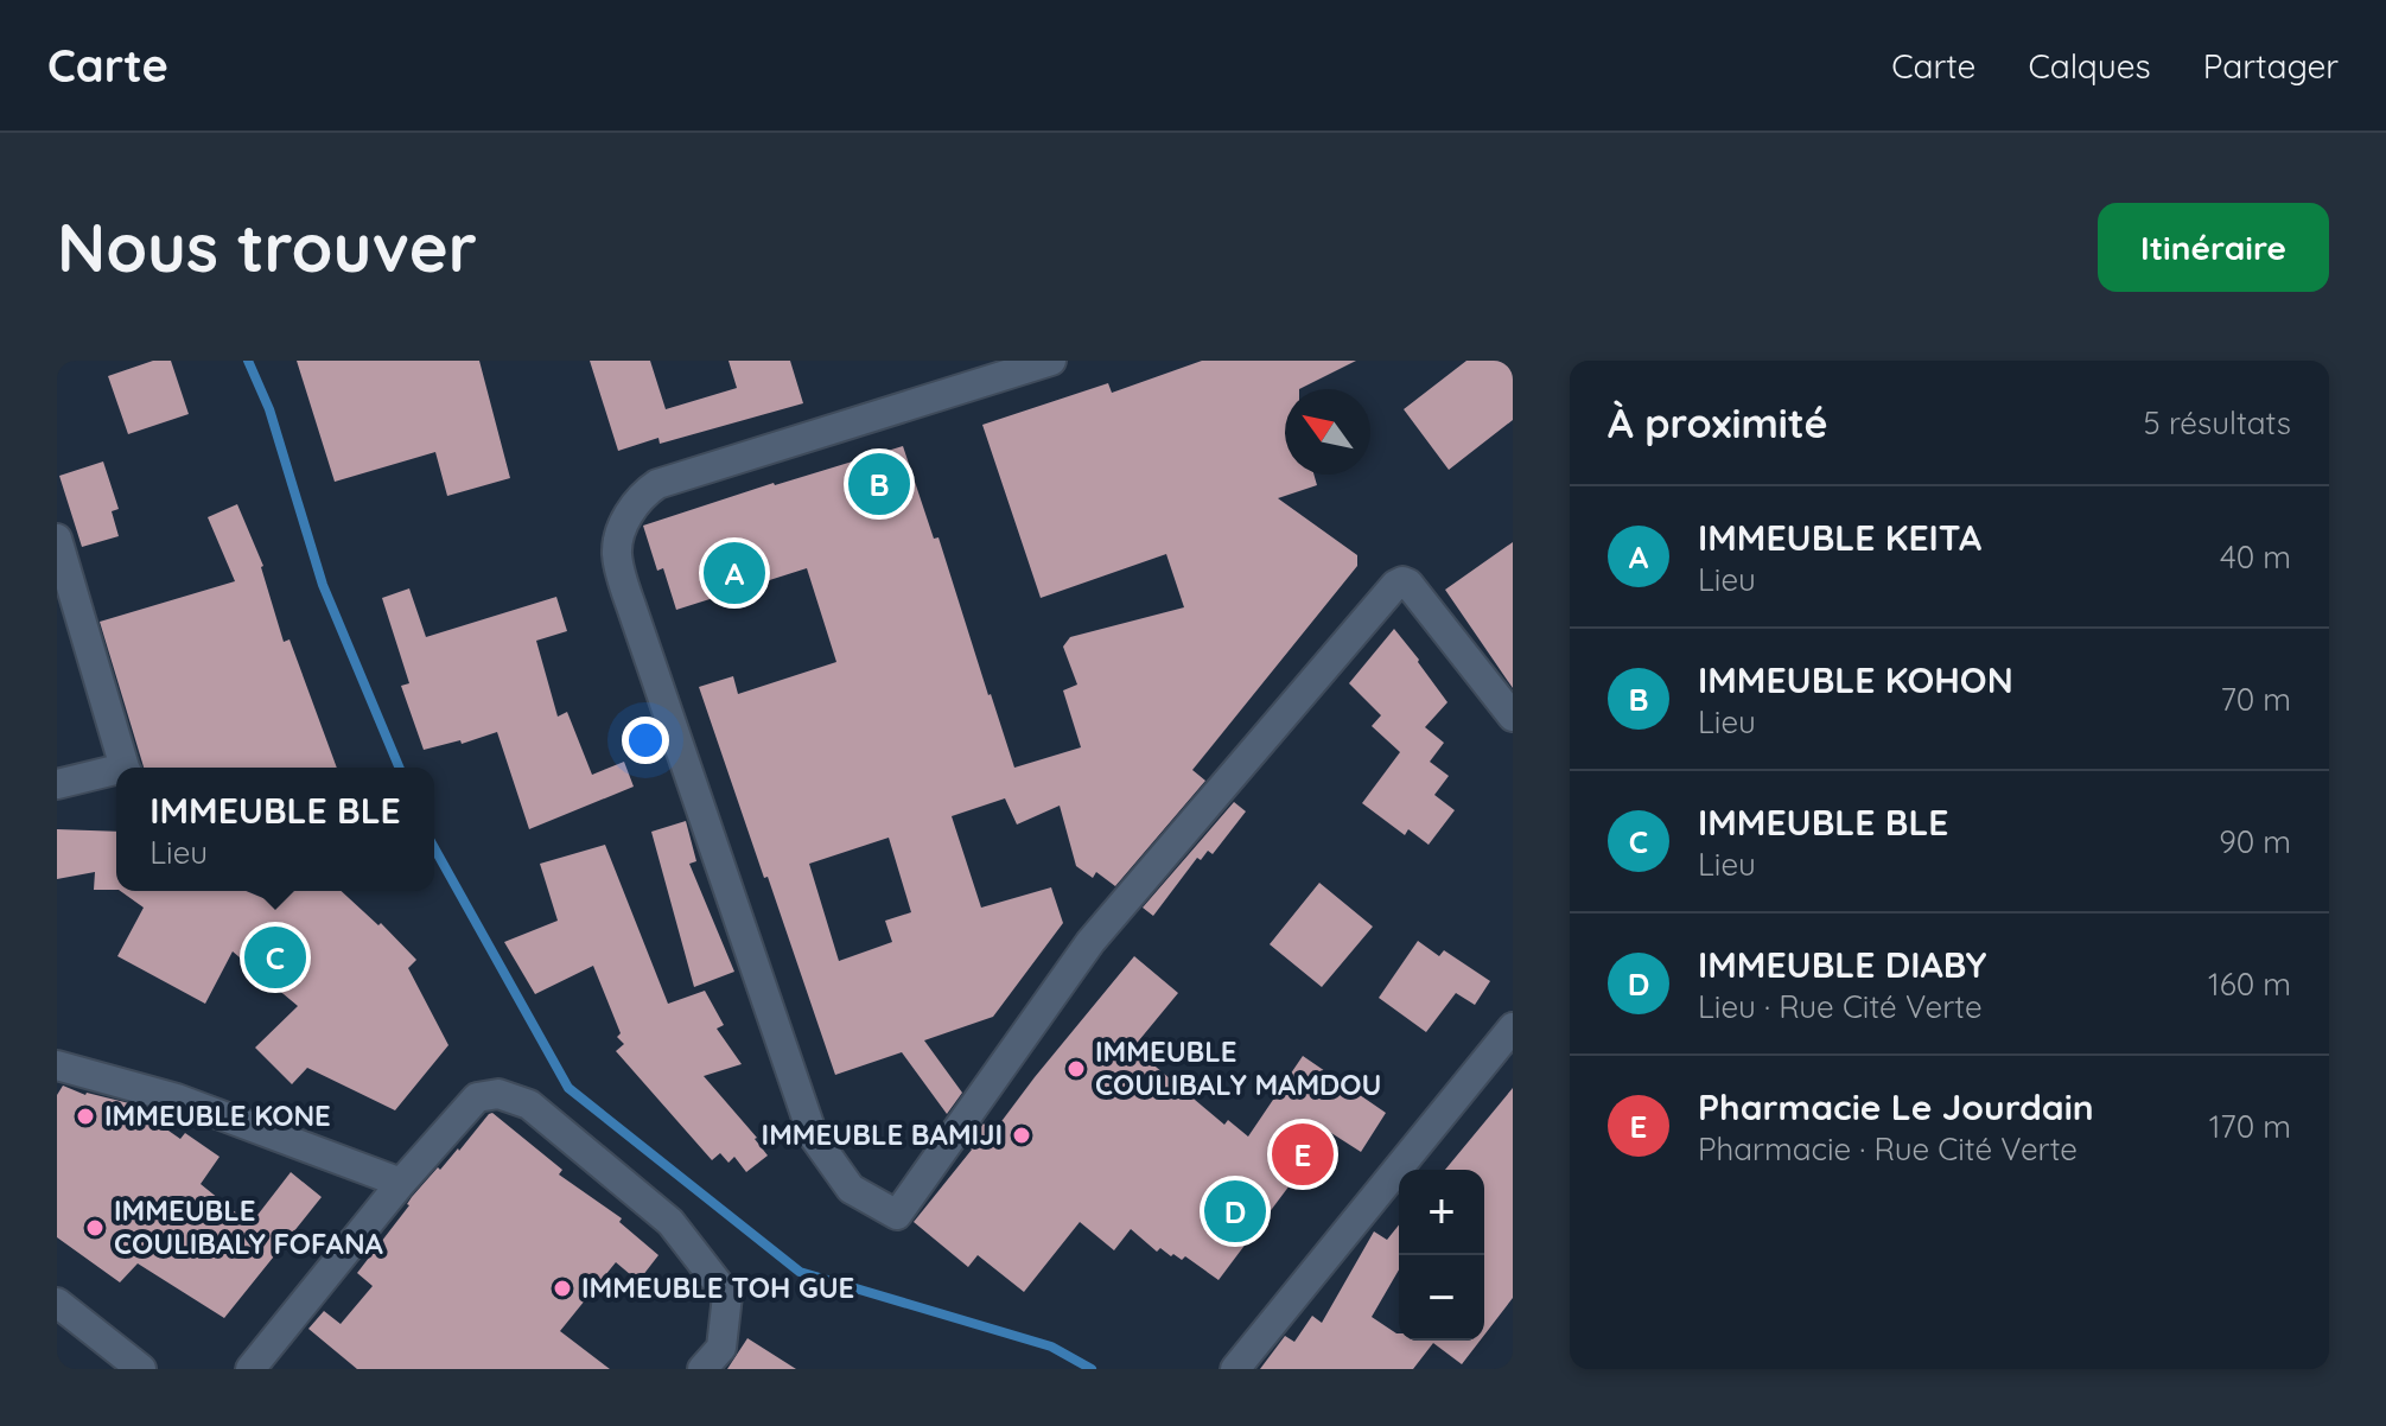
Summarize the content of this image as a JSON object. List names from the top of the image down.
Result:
{
  "places": [
    "IMMEUBLE COULIBALY MAMDOU",
    "IMMEUBLE KONE",
    "IMMEUBLE BAMIJI",
    "IMMEUBLE COULIBALY FOFANA",
    "IMMEUBLE TOH GUE"
  ],
  "north": "top left",
  "page": {
    "header": "Carte",
    "nav": ["Carte", "Calques", "Partager"],
    "buttons": "Itinéraire",
    "title": "Nous trouver",
    "heading": ["À proximité", "5 résultats"],
    "pins": [
      "B",
      "A",
      "C",
      "E",
      "D"
    ],
    "list": [
      {
        "mark": "A",
        "name": "IMMEUBLE KEITA",
        "note": "Lieu",
        "value": "40 m"
      },
      {
        "mark": "B",
        "name": "IMMEUBLE KOHON",
        "note": "Lieu",
        "value": "70 m"
      },
      {
        "mark": "C",
        "name": "IMMEUBLE BLE",
        "note": "Lieu",
        "value": "90 m"
      },
      {
        "mark": "D",
        "name": "IMMEUBLE DIABY",
        "note": "Lieu · Rue Cité Verte",
        "value": "160 m"
      },
      {
        "mark": "E",
        "name": "Pharmacie Le Jourdain",
        "note": "Pharmacie · Rue Cité Verte",
        "value": "170 m"
      }
    ],
    "popup": ["IMMEUBLE BLE", "Lieu"],
    "map_buttons": ["+", "−"]
  }
}
